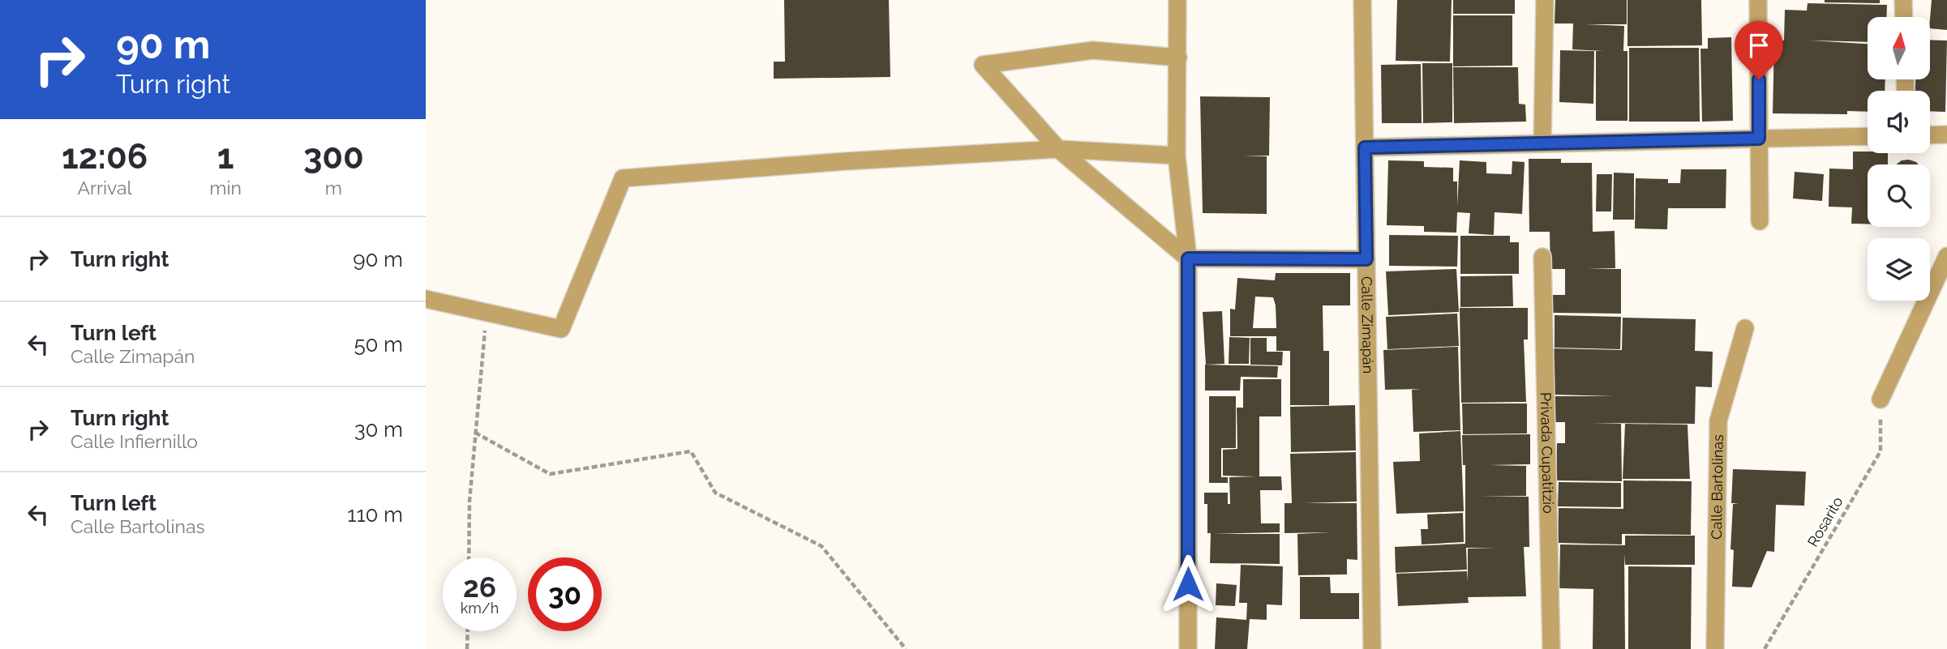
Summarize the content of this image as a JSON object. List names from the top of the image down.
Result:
{
  "streets": {
    "street": ["Calle Zimapán", "Privada Cupatitzio", "Calle Bartolinas"],
    "path": ["Rosarito"]
  },
  "north": "top",
  "page": {
    "turn": ["90 m", "Turn right"],
    "eta": [
      "12:06",
      "Arrival",
      "1",
      "min",
      "300",
      "m"
    ],
    "list": [
      {
        "name": "Turn right",
        "value": "90 m"
      },
      {
        "name": "Turn left",
        "note": "Calle Zimapán",
        "value": "50 m"
      },
      {
        "name": "Turn right",
        "note": "Calle Infiernillo",
        "value": "30 m"
      },
      {
        "name": "Turn left",
        "note": "Calle Bartolinas",
        "value": "110 m"
      }
    ],
    "speed": "26 km/h",
    "limit": "30"
  }
}
